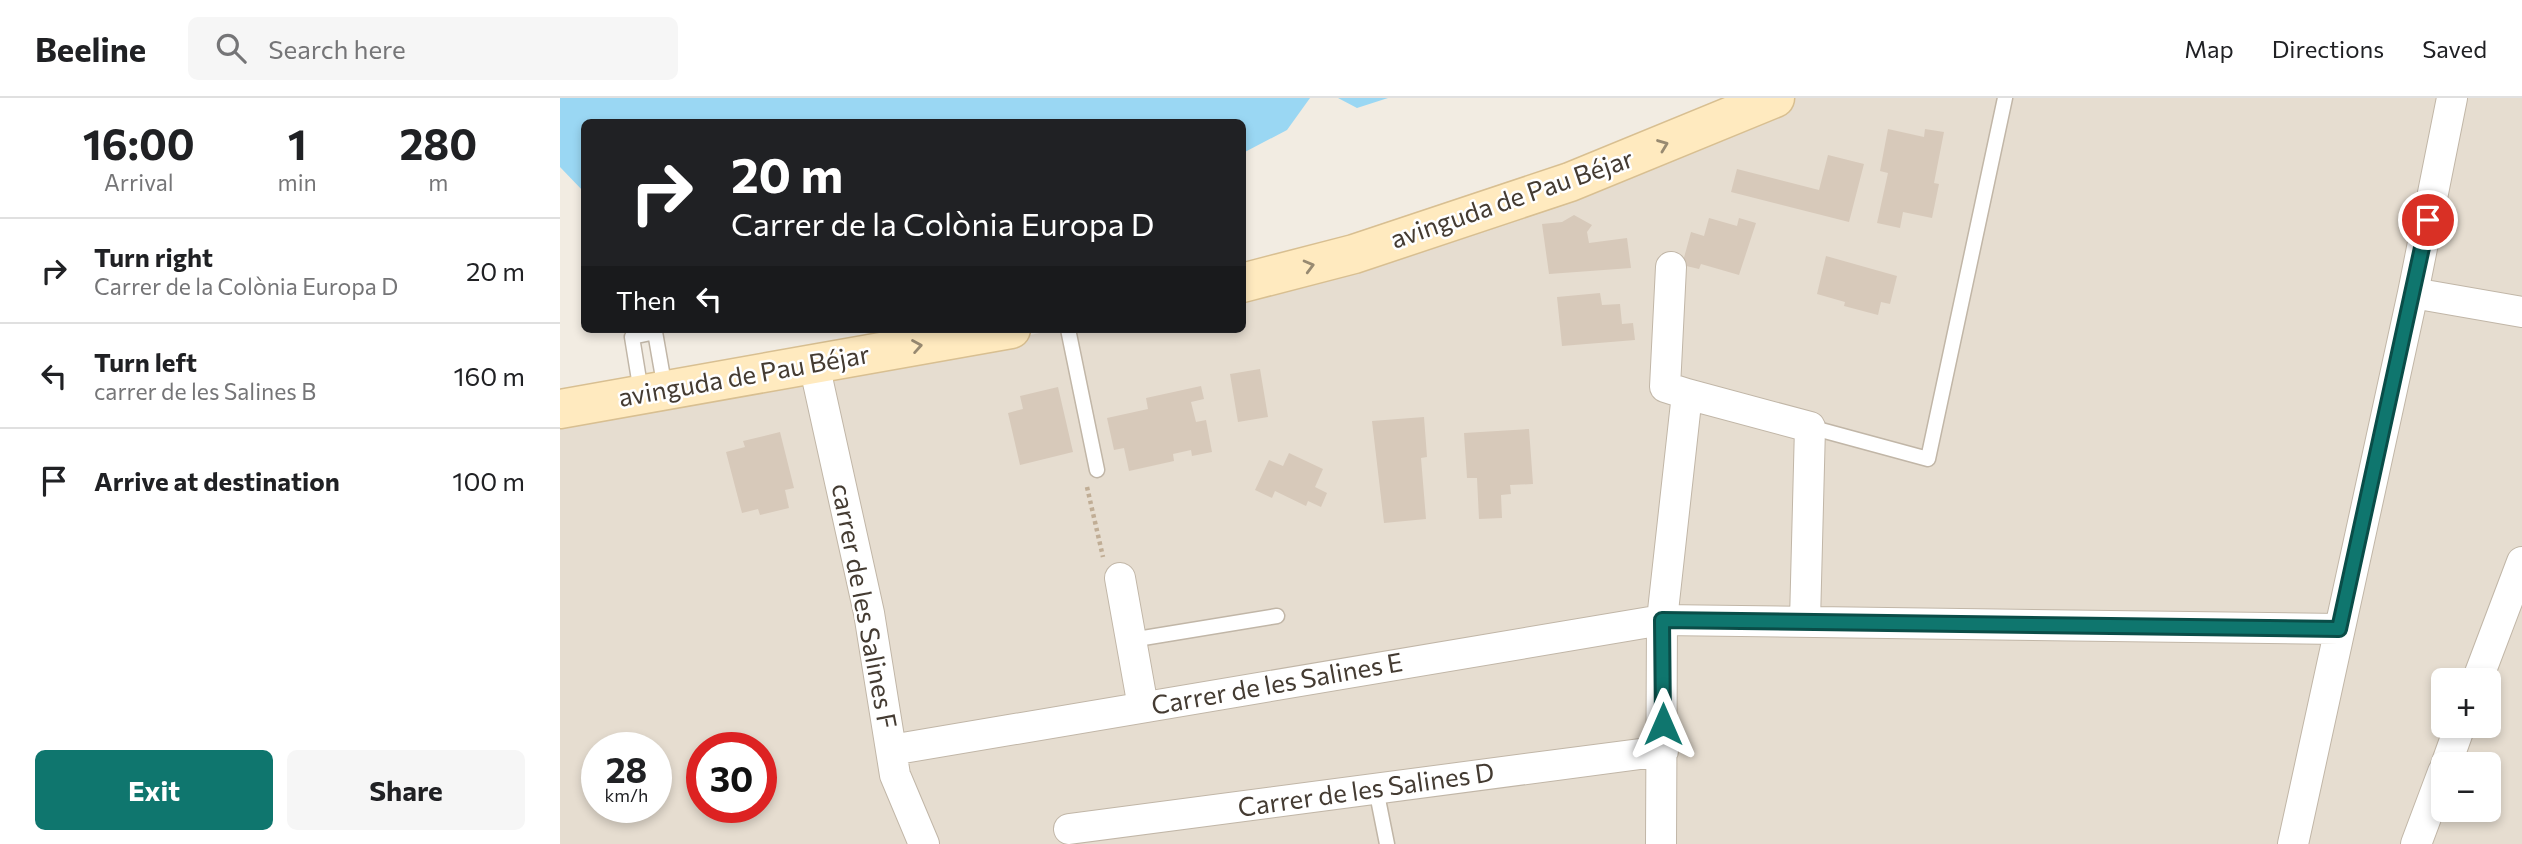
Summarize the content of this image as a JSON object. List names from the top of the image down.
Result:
{
  "streets": {
    "street": [
      "avinguda de Pau Béjar",
      "carrer de les Salines F",
      "Carrer de les Salines E",
      "Carrer de les Salines D"
    ]
  },
  "crossings": [
    ["avinguda de Pau Béjar", "carrer de les Salines F"],
    ["carrer de les Salines F", "Carrer de les Salines E"]
  ],
  "one_way": ["avinguda de Pau Béjar"],
  "page": {
    "header": "Beeline",
    "search": "Search here",
    "nav": ["Map", "Directions", "Saved"],
    "eta": [
      "16:00",
      "Arrival",
      "1",
      "min",
      "280",
      "m"
    ],
    "turn": ["20 m", "Carrer de la Colònia Europa D"],
    "list": [
      {
        "name": "Turn right",
        "note": "Carrer de la Colònia Europa D",
        "value": "20 m"
      },
      {
        "name": "Turn left",
        "note": "carrer de les Salines B",
        "value": "160 m"
      },
      {
        "name": "Arrive at destination",
        "value": "100 m"
      }
    ],
    "then": "Then",
    "map_buttons": ["+", "−"],
    "speed": "28 km/h",
    "limit": "30",
    "buttons": ["Exit", "Share"]
  }
}
